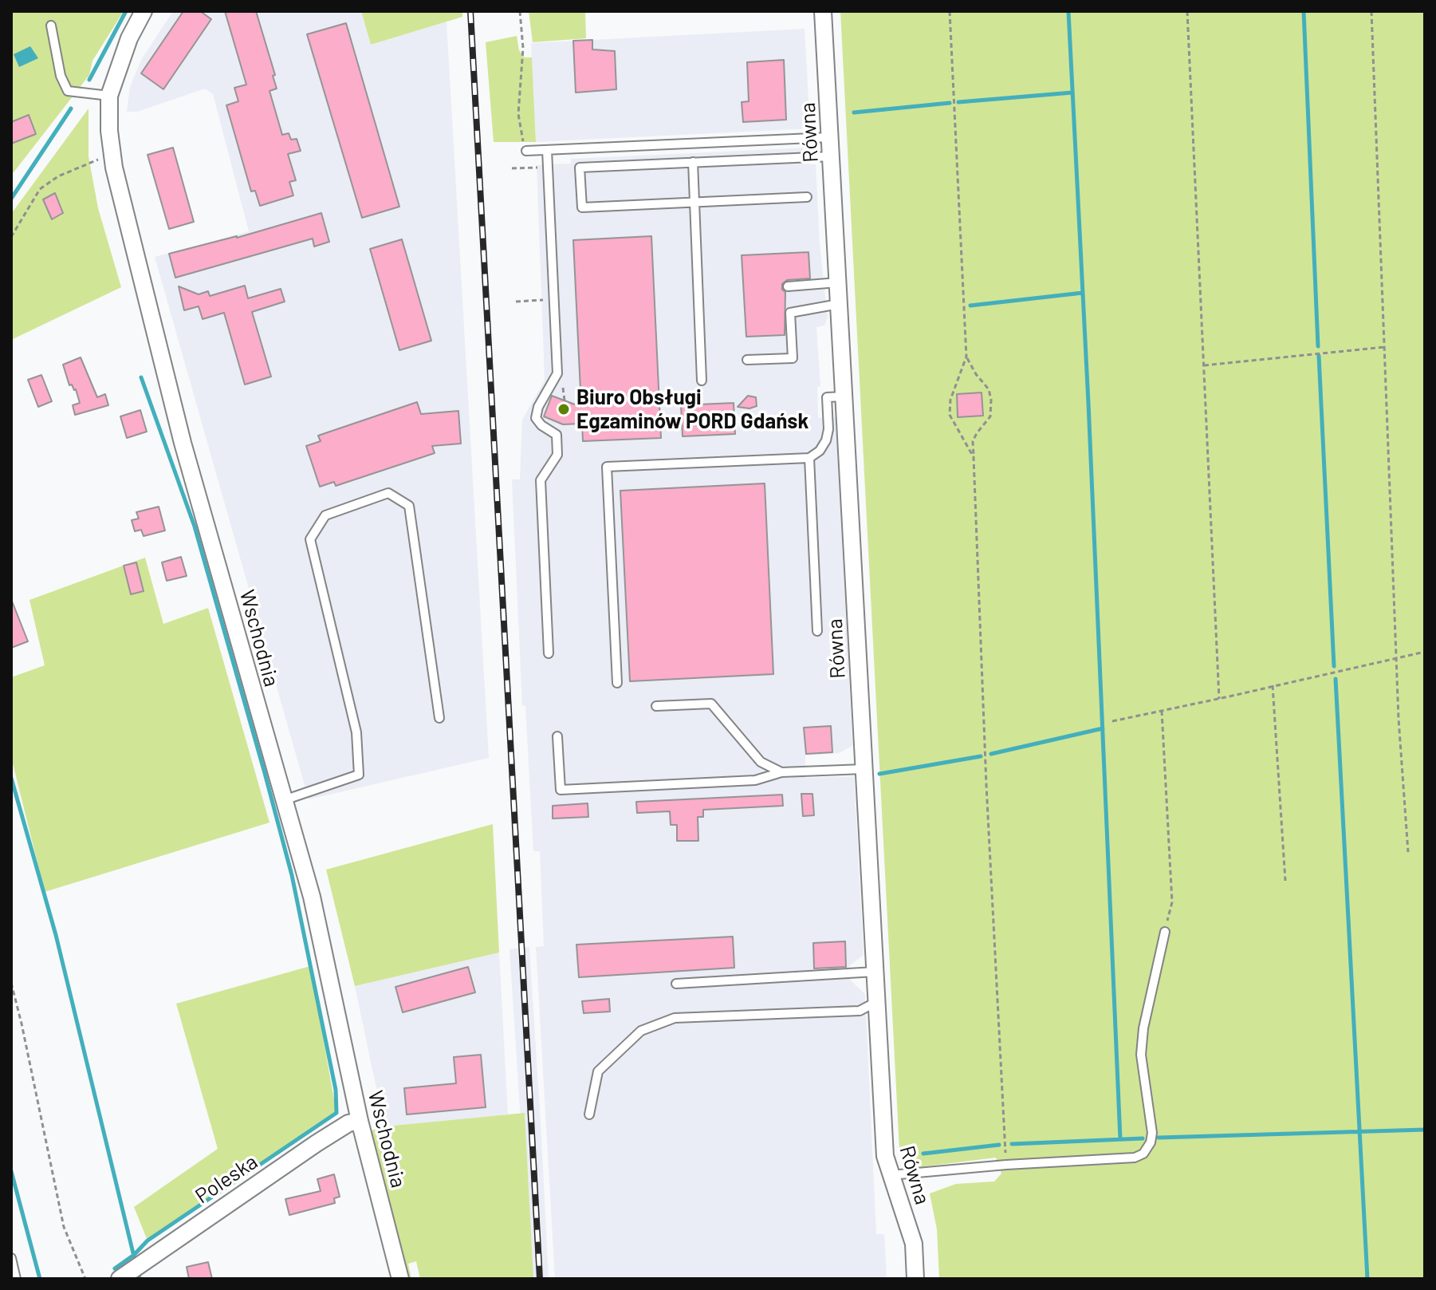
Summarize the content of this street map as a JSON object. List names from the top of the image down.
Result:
{
  "streets": {
    "street": ["Równa", "Wschodnia", "Poleska"]
  },
  "crossings": [
    ["Wschodnia", "Poleska"]
  ],
  "places": ["Biuro Obsługi Egzaminów PORD Gdańsk"]
}
